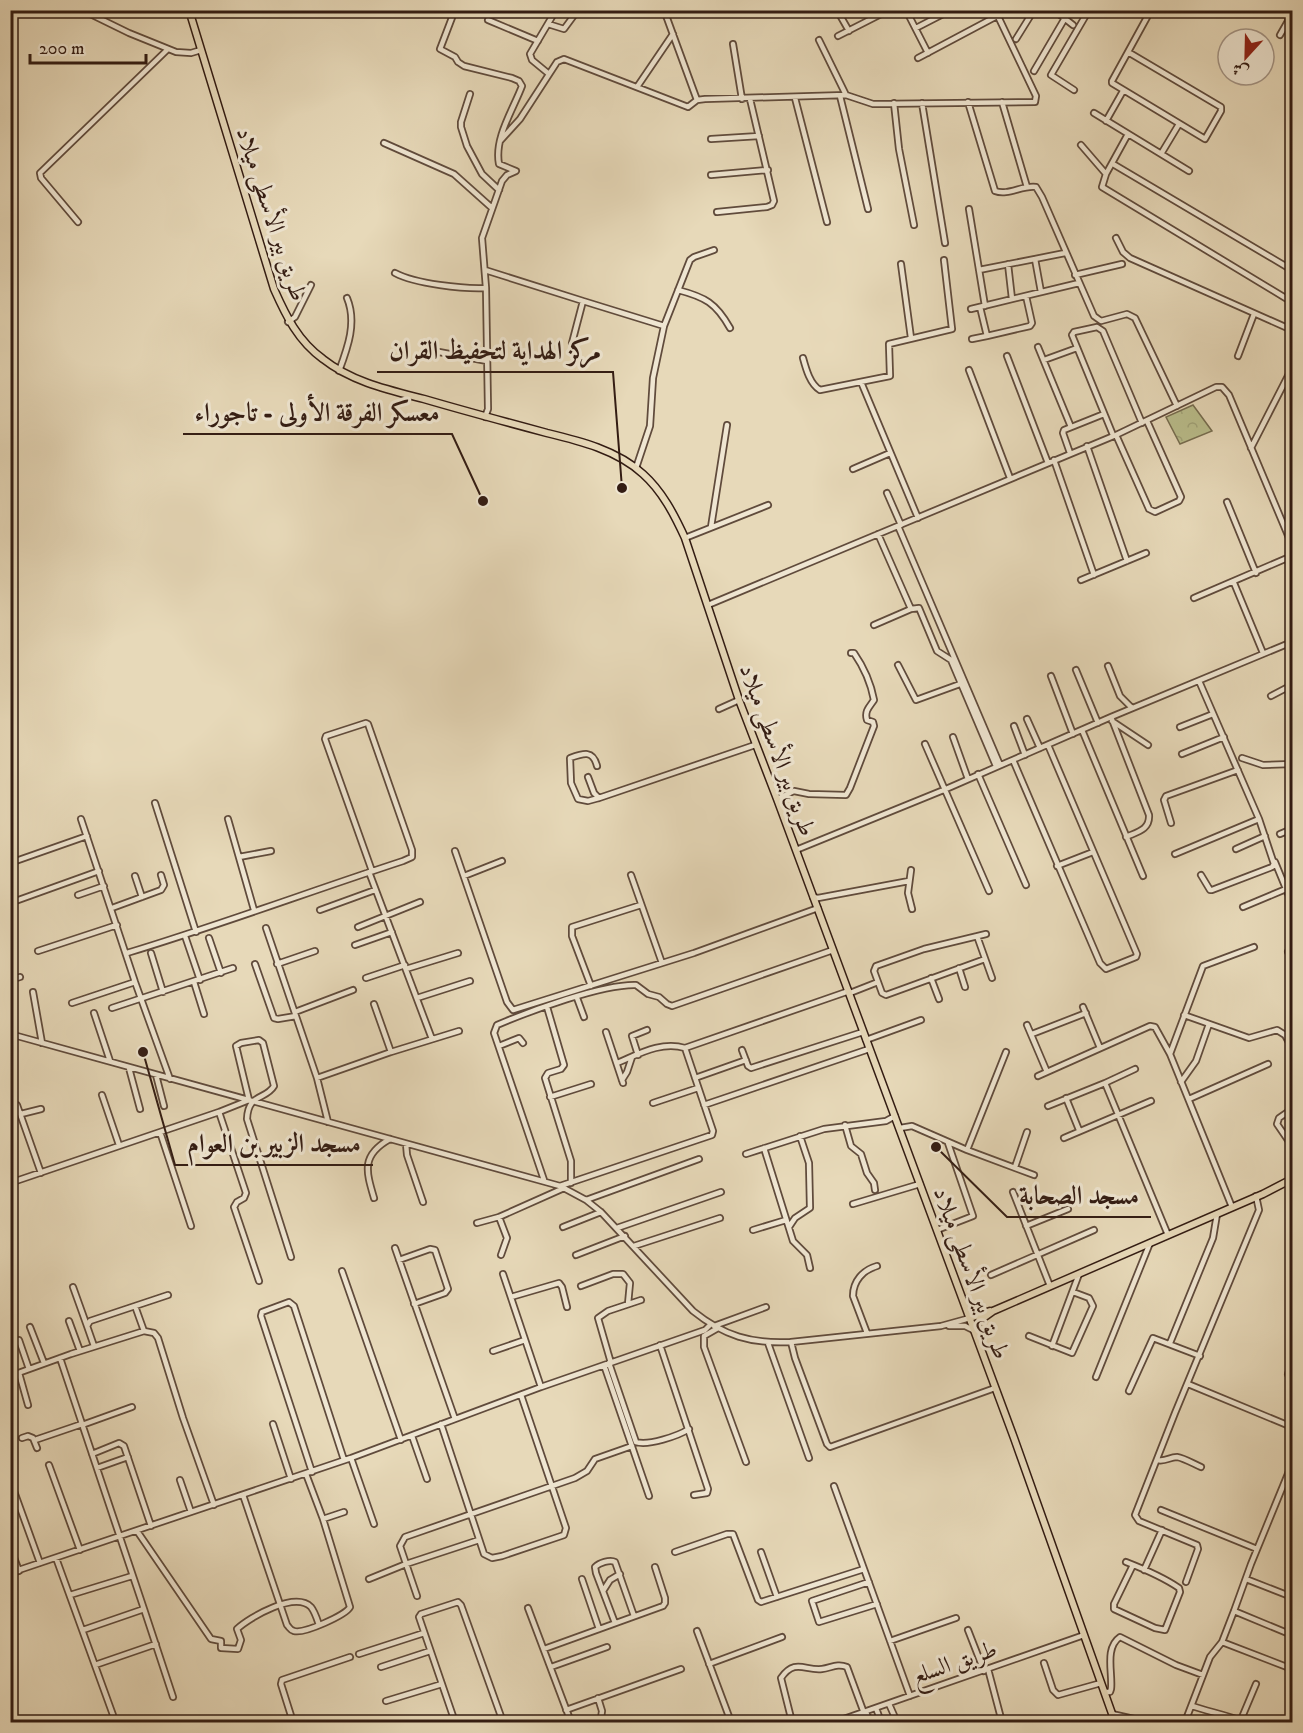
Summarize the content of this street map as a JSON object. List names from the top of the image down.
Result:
{
  "streets": {
    "main road": ["طريق بير الأسطى ميلاد"],
    "street": ["طريق السلع"]
  },
  "crossings": [
    ["طريق بير الأسطى ميلاد", "طريق السلع"]
  ],
  "places": [
    "مركز الهداية لتحفيظ القران",
    "معسكر الفرقة الأولى - تاجوراء",
    "مسجد الزبير بن العوام",
    "مسجد الصحابة"
  ],
  "scale_bar": "200 m",
  "north": "bottom"
}
